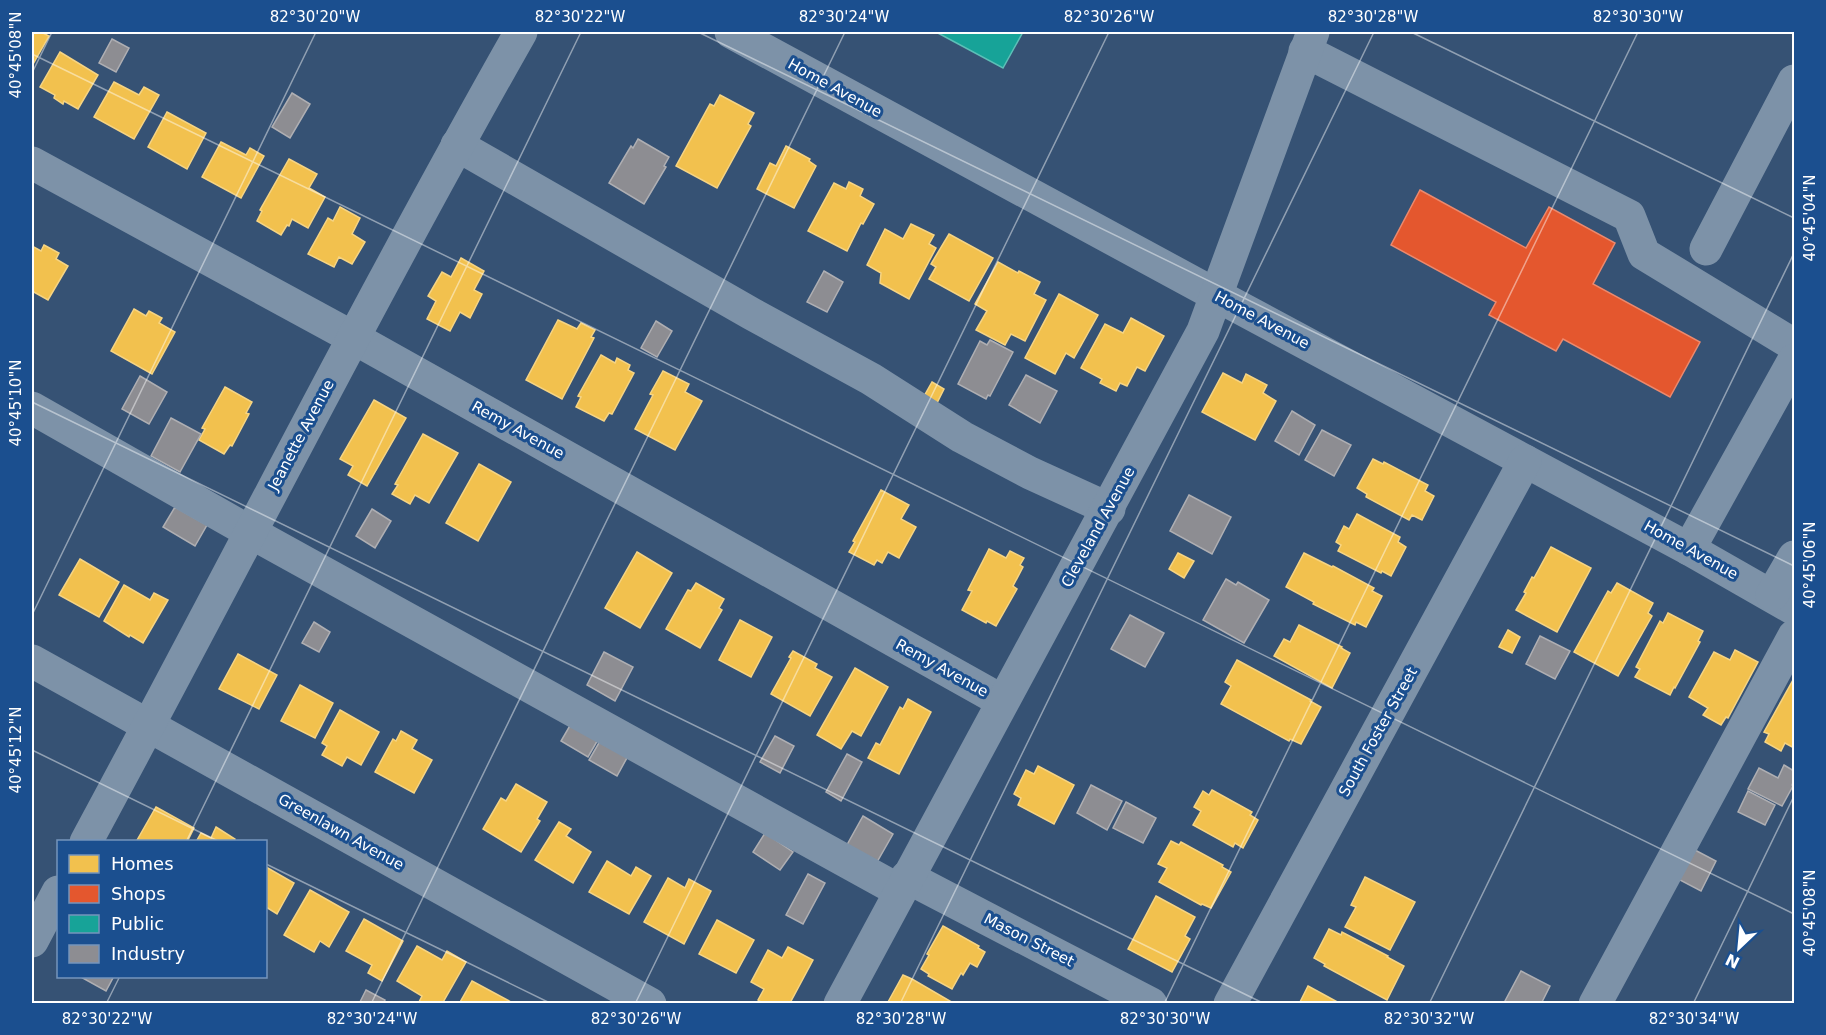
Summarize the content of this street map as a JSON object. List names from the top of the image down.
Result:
{
  "streets": {
    "street": [
      "Home Avenue",
      "Remy Avenue",
      "Jeanette Avenue",
      "Cleveland Avenue",
      "South Foster Street",
      "Greenlawn Avenue",
      "Mason Street"
    ]
  },
  "crossings": [
    ["Home Avenue", "Cleveland Avenue"],
    ["Home Avenue", "South Foster Street"],
    ["Remy Avenue", "Jeanette Avenue"],
    ["Remy Avenue", "Cleveland Avenue"],
    ["Jeanette Avenue", "Greenlawn Avenue"],
    ["Jeanette Avenue", "Mason Street"],
    ["Cleveland Avenue", "Mason Street"]
  ],
  "legend": [
    "Homes",
    "Shops",
    "Public",
    "Industry"
  ],
  "north": "bottom left",
  "coordinates": [
    "82°30'20\"W",
    "82°30'22\"W",
    "82°30'24\"W",
    "82°30'26\"W",
    "82°30'28\"W",
    "82°30'30\"W",
    "40°45'08\"N",
    "40°45'04\"N",
    "40°45'10\"N",
    "40°45'06\"N",
    "40°45'12\"N",
    "82°30'32\"W",
    "82°30'34\"W"
  ]
}
